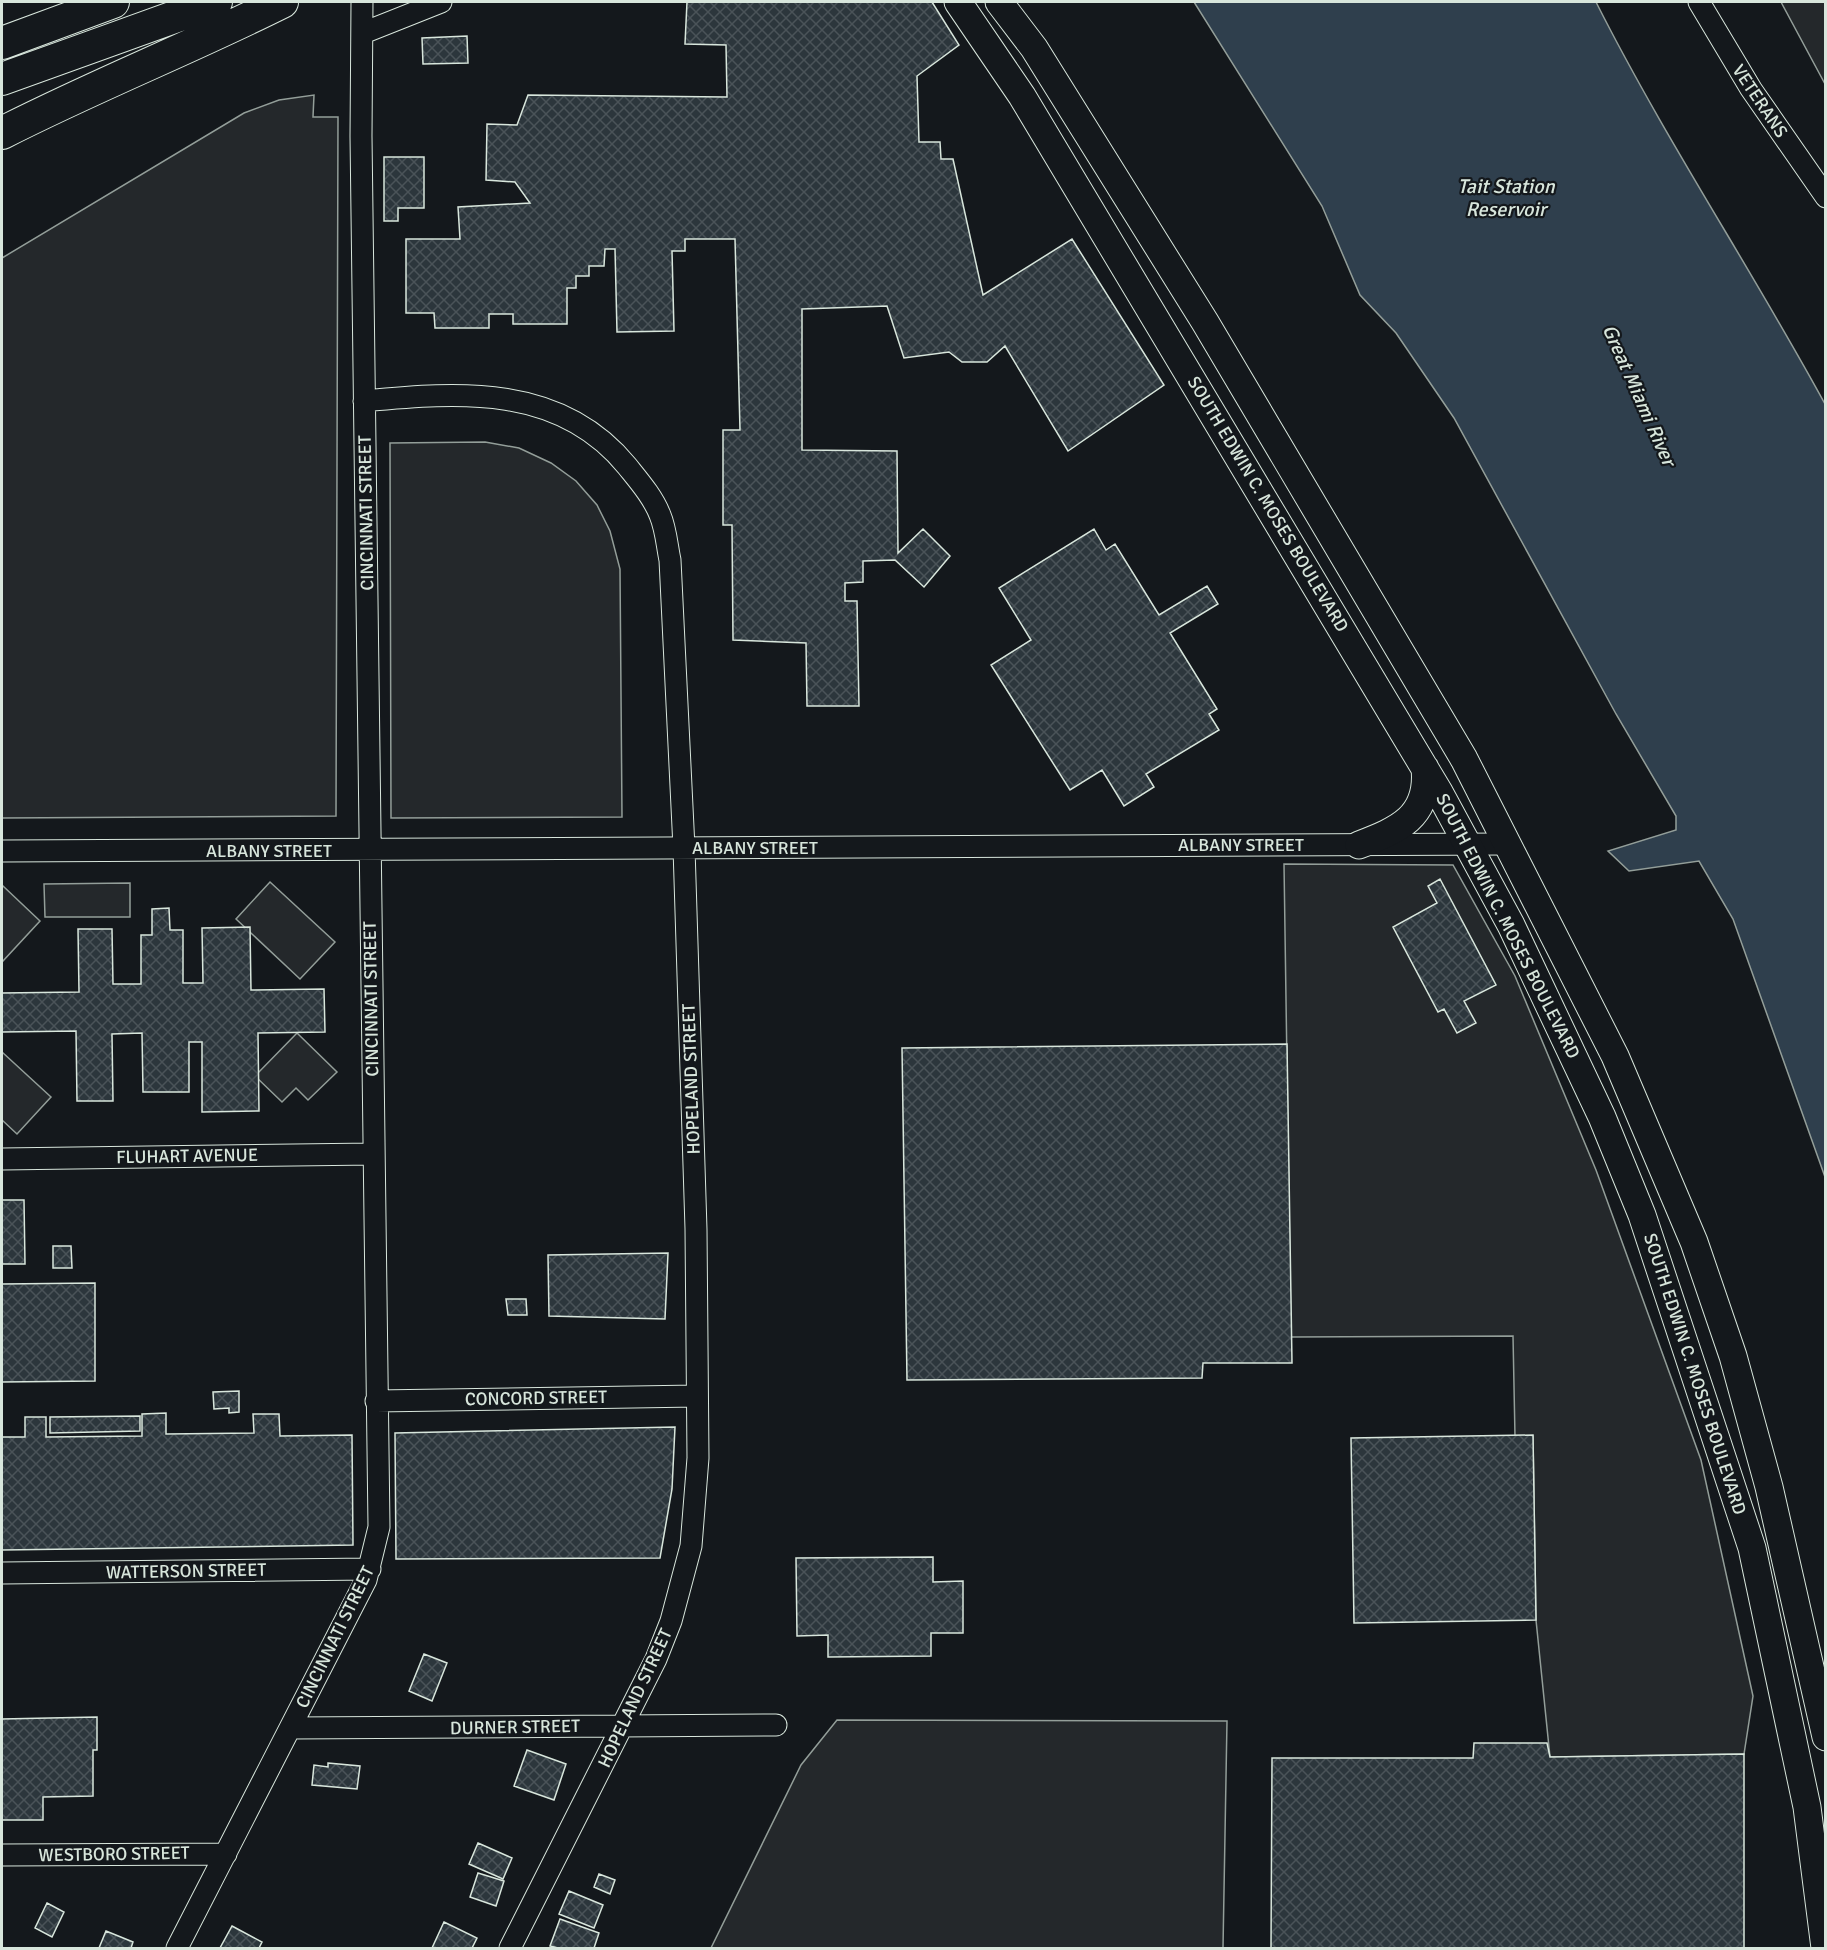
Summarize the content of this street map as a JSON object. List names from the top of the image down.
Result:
{
  "streets": {
    "main road": ["SOUTH EDWIN C. MOSES BOULEVARD"],
    "street": [
      "VETERANS",
      "CINCINNATI STREET",
      "ALBANY STREET",
      "HOPELAND STREET",
      "FLUHART AVENUE",
      "CONCORD STREET",
      "WATTERSON STREET",
      "DURNER STREET",
      "WESTBORO STREET"
    ]
  },
  "crossings": [
    ["SOUTH EDWIN C. MOSES BOULEVARD", "ALBANY STREET"],
    ["CINCINNATI STREET", "ALBANY STREET"],
    ["CINCINNATI STREET", "HOPELAND STREET"],
    ["CINCINNATI STREET", "FLUHART AVENUE"],
    ["CINCINNATI STREET", "CONCORD STREET"],
    ["CINCINNATI STREET", "WATTERSON STREET"],
    ["CINCINNATI STREET", "DURNER STREET"],
    ["CINCINNATI STREET", "WESTBORO STREET"],
    ["ALBANY STREET", "HOPELAND STREET"],
    ["HOPELAND STREET", "CONCORD STREET"],
    ["HOPELAND STREET", "DURNER STREET"]
  ],
  "water": ["Tait Station Reservoir", "Great Miami River"]
}
